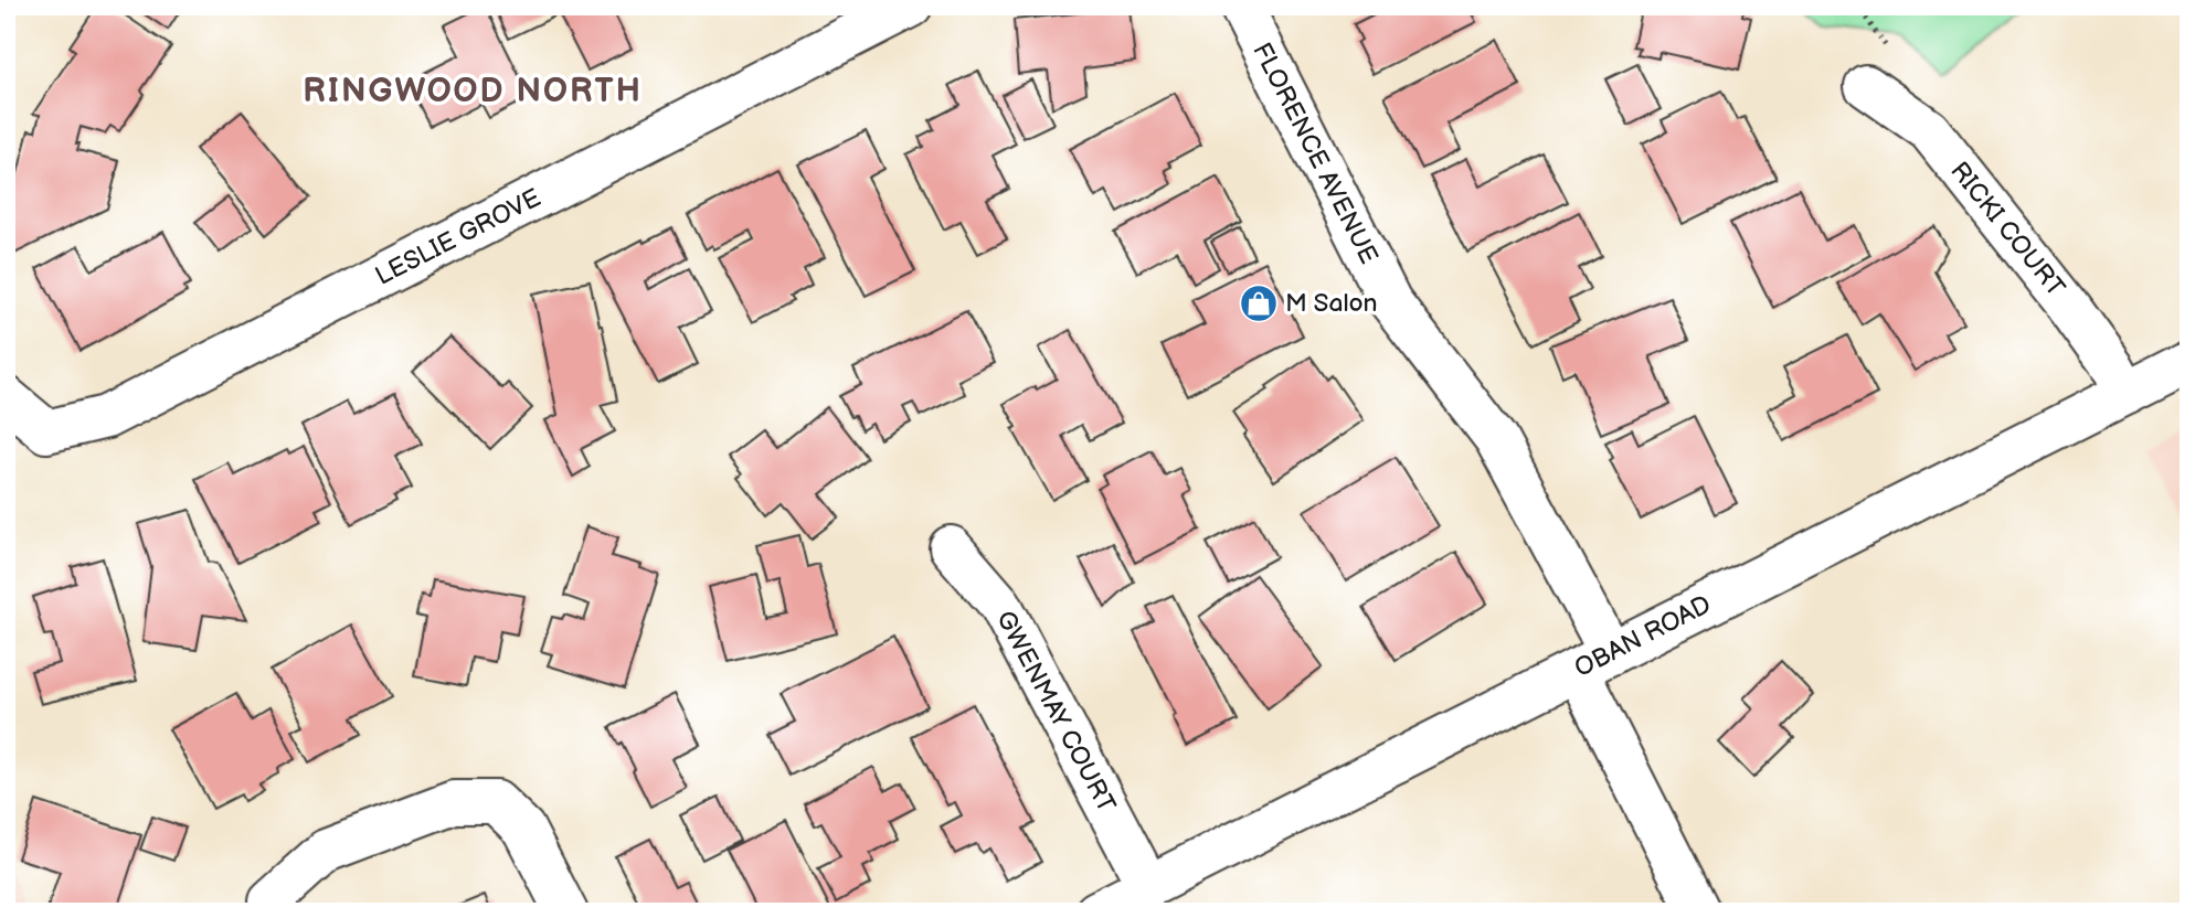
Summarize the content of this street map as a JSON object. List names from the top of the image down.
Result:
{
  "streets": {
    "street": [
      "FLORENCE AVENUE",
      "RICKI COURT",
      "LESLIE GROVE",
      "OBAN ROAD",
      "GWENMAY COURT"
    ]
  },
  "crossings": [
    ["FLORENCE AVENUE", "OBAN ROAD"],
    ["RICKI COURT", "OBAN ROAD"],
    ["OBAN ROAD", "GWENMAY COURT"]
  ],
  "districts": ["RINGWOOD NORTH"],
  "places": {
    "shop": ["M Salon"]
  }
}
